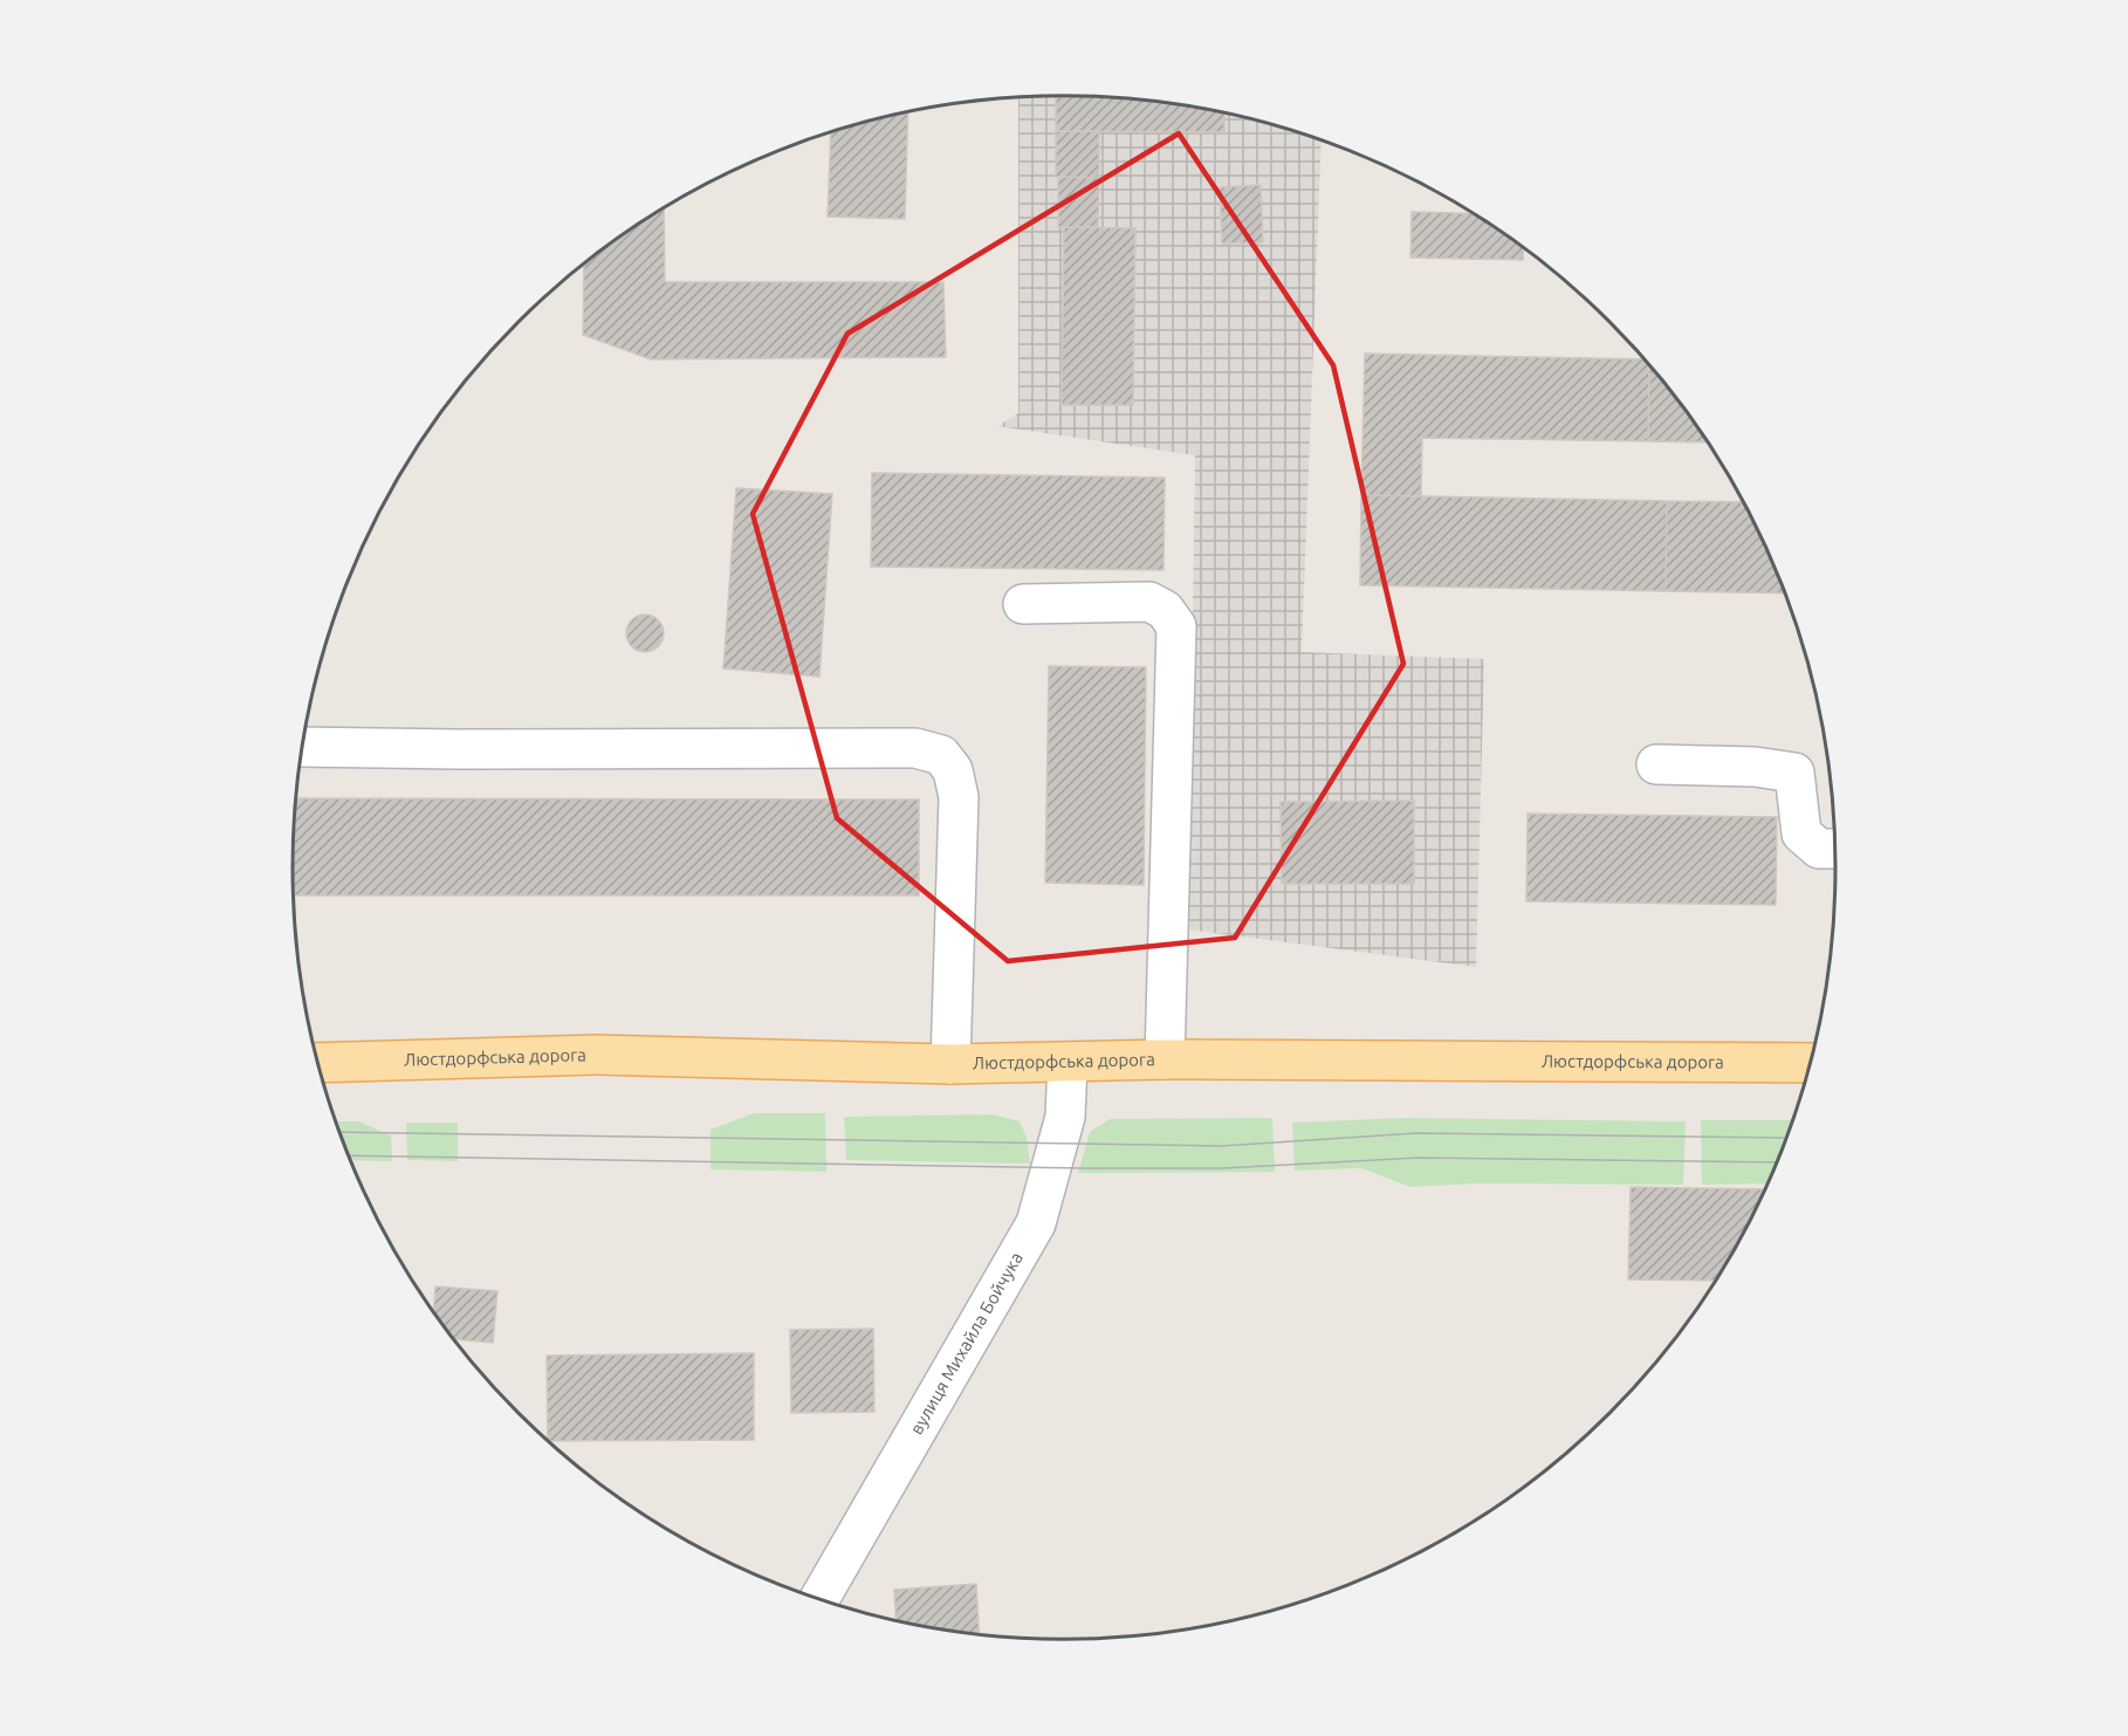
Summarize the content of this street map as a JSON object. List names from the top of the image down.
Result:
{
  "streets": {
    "main road": ["Люстдорфська дорога"],
    "street": ["вулиця Михайла Бойчука"]
  },
  "crossings": [
    ["Люстдорфська дорога", "вулиця Михайла Бойчука"]
  ]
}
